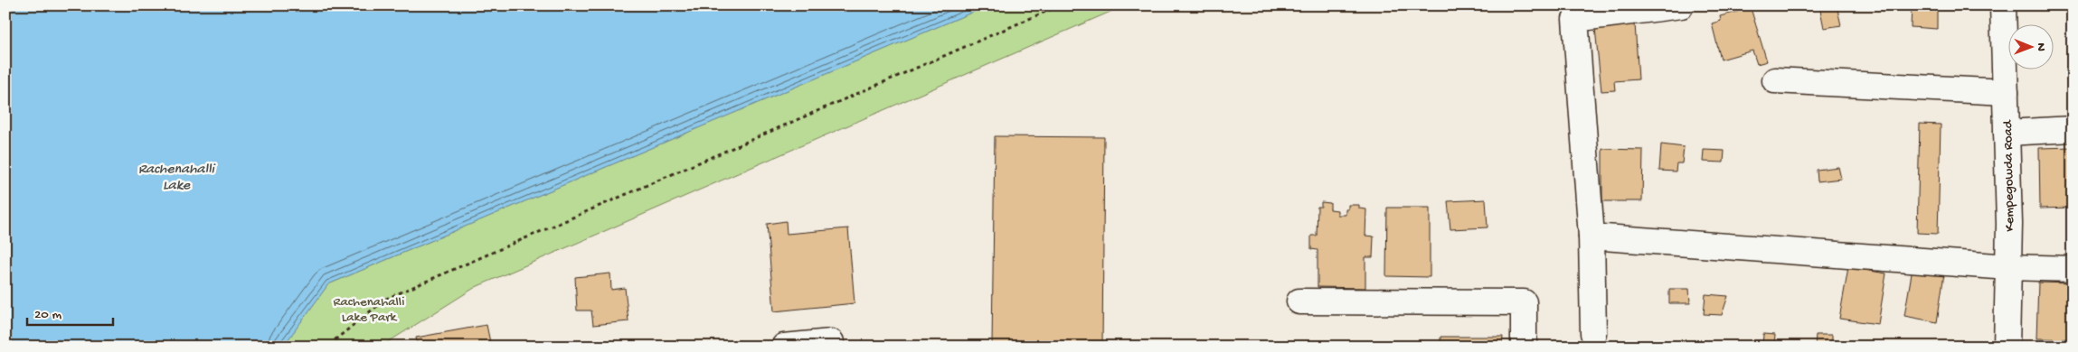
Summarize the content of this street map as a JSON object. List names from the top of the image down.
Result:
{
  "streets": {
    "street": ["Kempegowda Road"]
  },
  "water": ["Rachenahalli Lake"],
  "parks": ["Rachenahalli Lake Park"],
  "scale_bar": "20 m",
  "north": "right"
}
